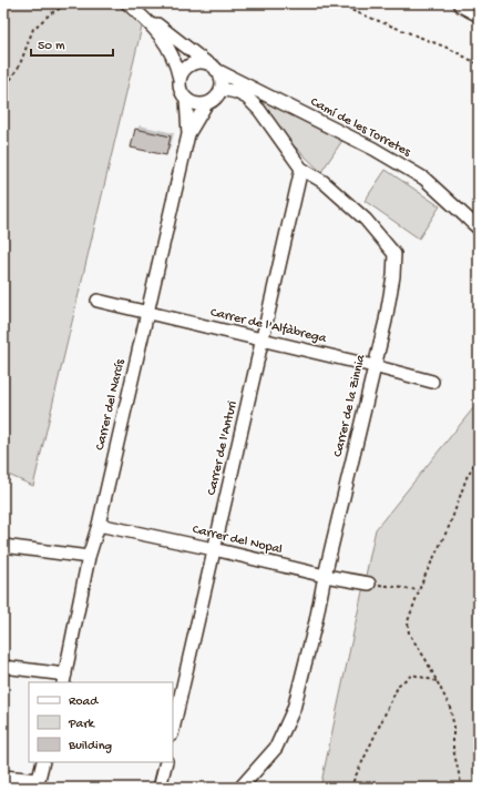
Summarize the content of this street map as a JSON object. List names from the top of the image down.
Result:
{
  "streets": {
    "street": [
      "Camí de les Torretes",
      "Carrer de l'Alfàbrega",
      "Carrer del Narcís",
      "Carrer de la Zinnia",
      "Carrer de l'Anturi",
      "Carrer del Nopal"
    ]
  },
  "crossings": [
    ["Camí de les Torretes", "Carrer del Narcís"],
    ["Camí de les Torretes", "Carrer de la Zinnia"],
    ["Carrer de l'Alfàbrega", "Carrer del Narcís"],
    ["Carrer de l'Alfàbrega", "Carrer de la Zinnia"],
    ["Carrer de l'Alfàbrega", "Carrer de l'Anturi"],
    ["Carrer del Narcís", "Carrer de la Zinnia"],
    ["Carrer del Narcís", "Carrer del Nopal"],
    ["Carrer de la Zinnia", "Carrer de l'Anturi"],
    ["Carrer de la Zinnia", "Carrer del Nopal"],
    ["Carrer de l'Anturi", "Carrer del Nopal"]
  ],
  "legend": ["Road", "Park", "Building"],
  "scale_bar": "50 m"
}
